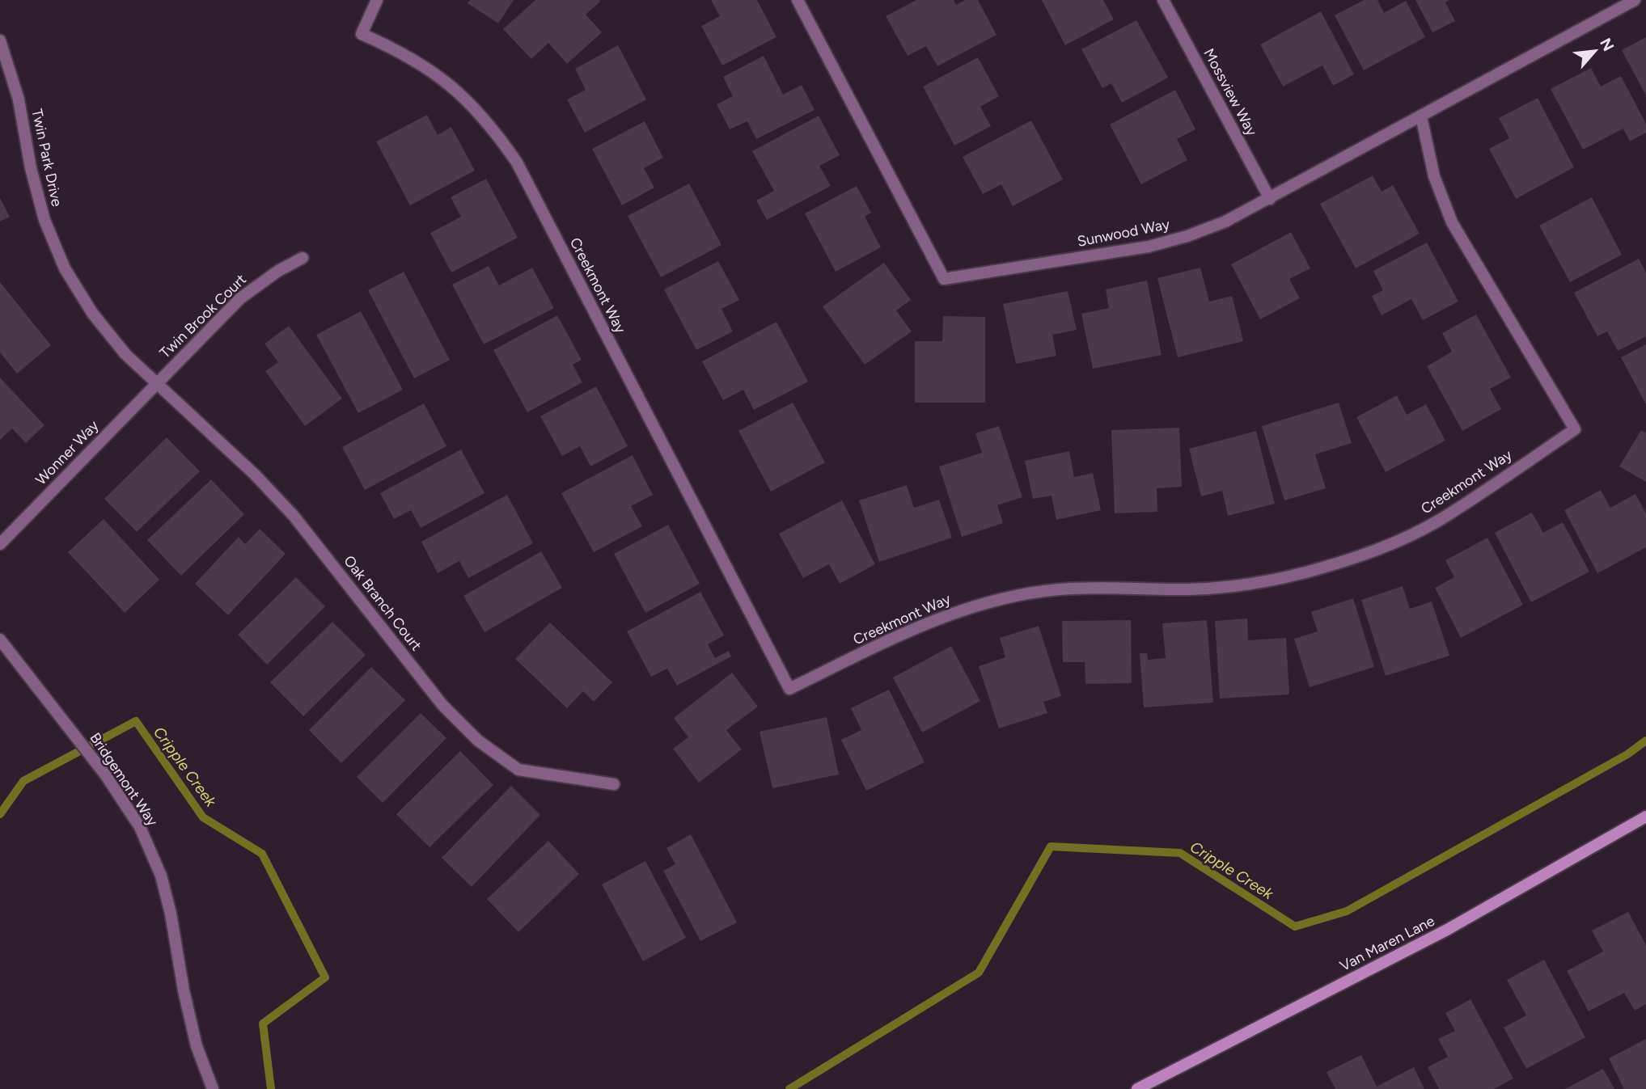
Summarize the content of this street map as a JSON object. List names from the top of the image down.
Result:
{
  "streets": {
    "main road": ["Van Maren Lane"],
    "street": [
      "Mossview Way",
      "Twin Park Drive",
      "Sunwood Way",
      "Creekmont Way",
      "Twin Brook Court",
      "Wonner Way",
      "Oak Branch Court",
      "Bridgemont Way"
    ]
  },
  "crossings": [
    ["Mossview Way", "Sunwood Way"],
    ["Twin Park Drive", "Twin Brook Court"],
    ["Twin Park Drive", "Wonner Way"],
    ["Twin Park Drive", "Oak Branch Court"],
    ["Sunwood Way", "Creekmont Way"],
    ["Twin Brook Court", "Wonner Way"],
    ["Twin Brook Court", "Oak Branch Court"],
    ["Wonner Way", "Oak Branch Court"]
  ],
  "water": ["Cripple Creek"],
  "north": "top right"
}
